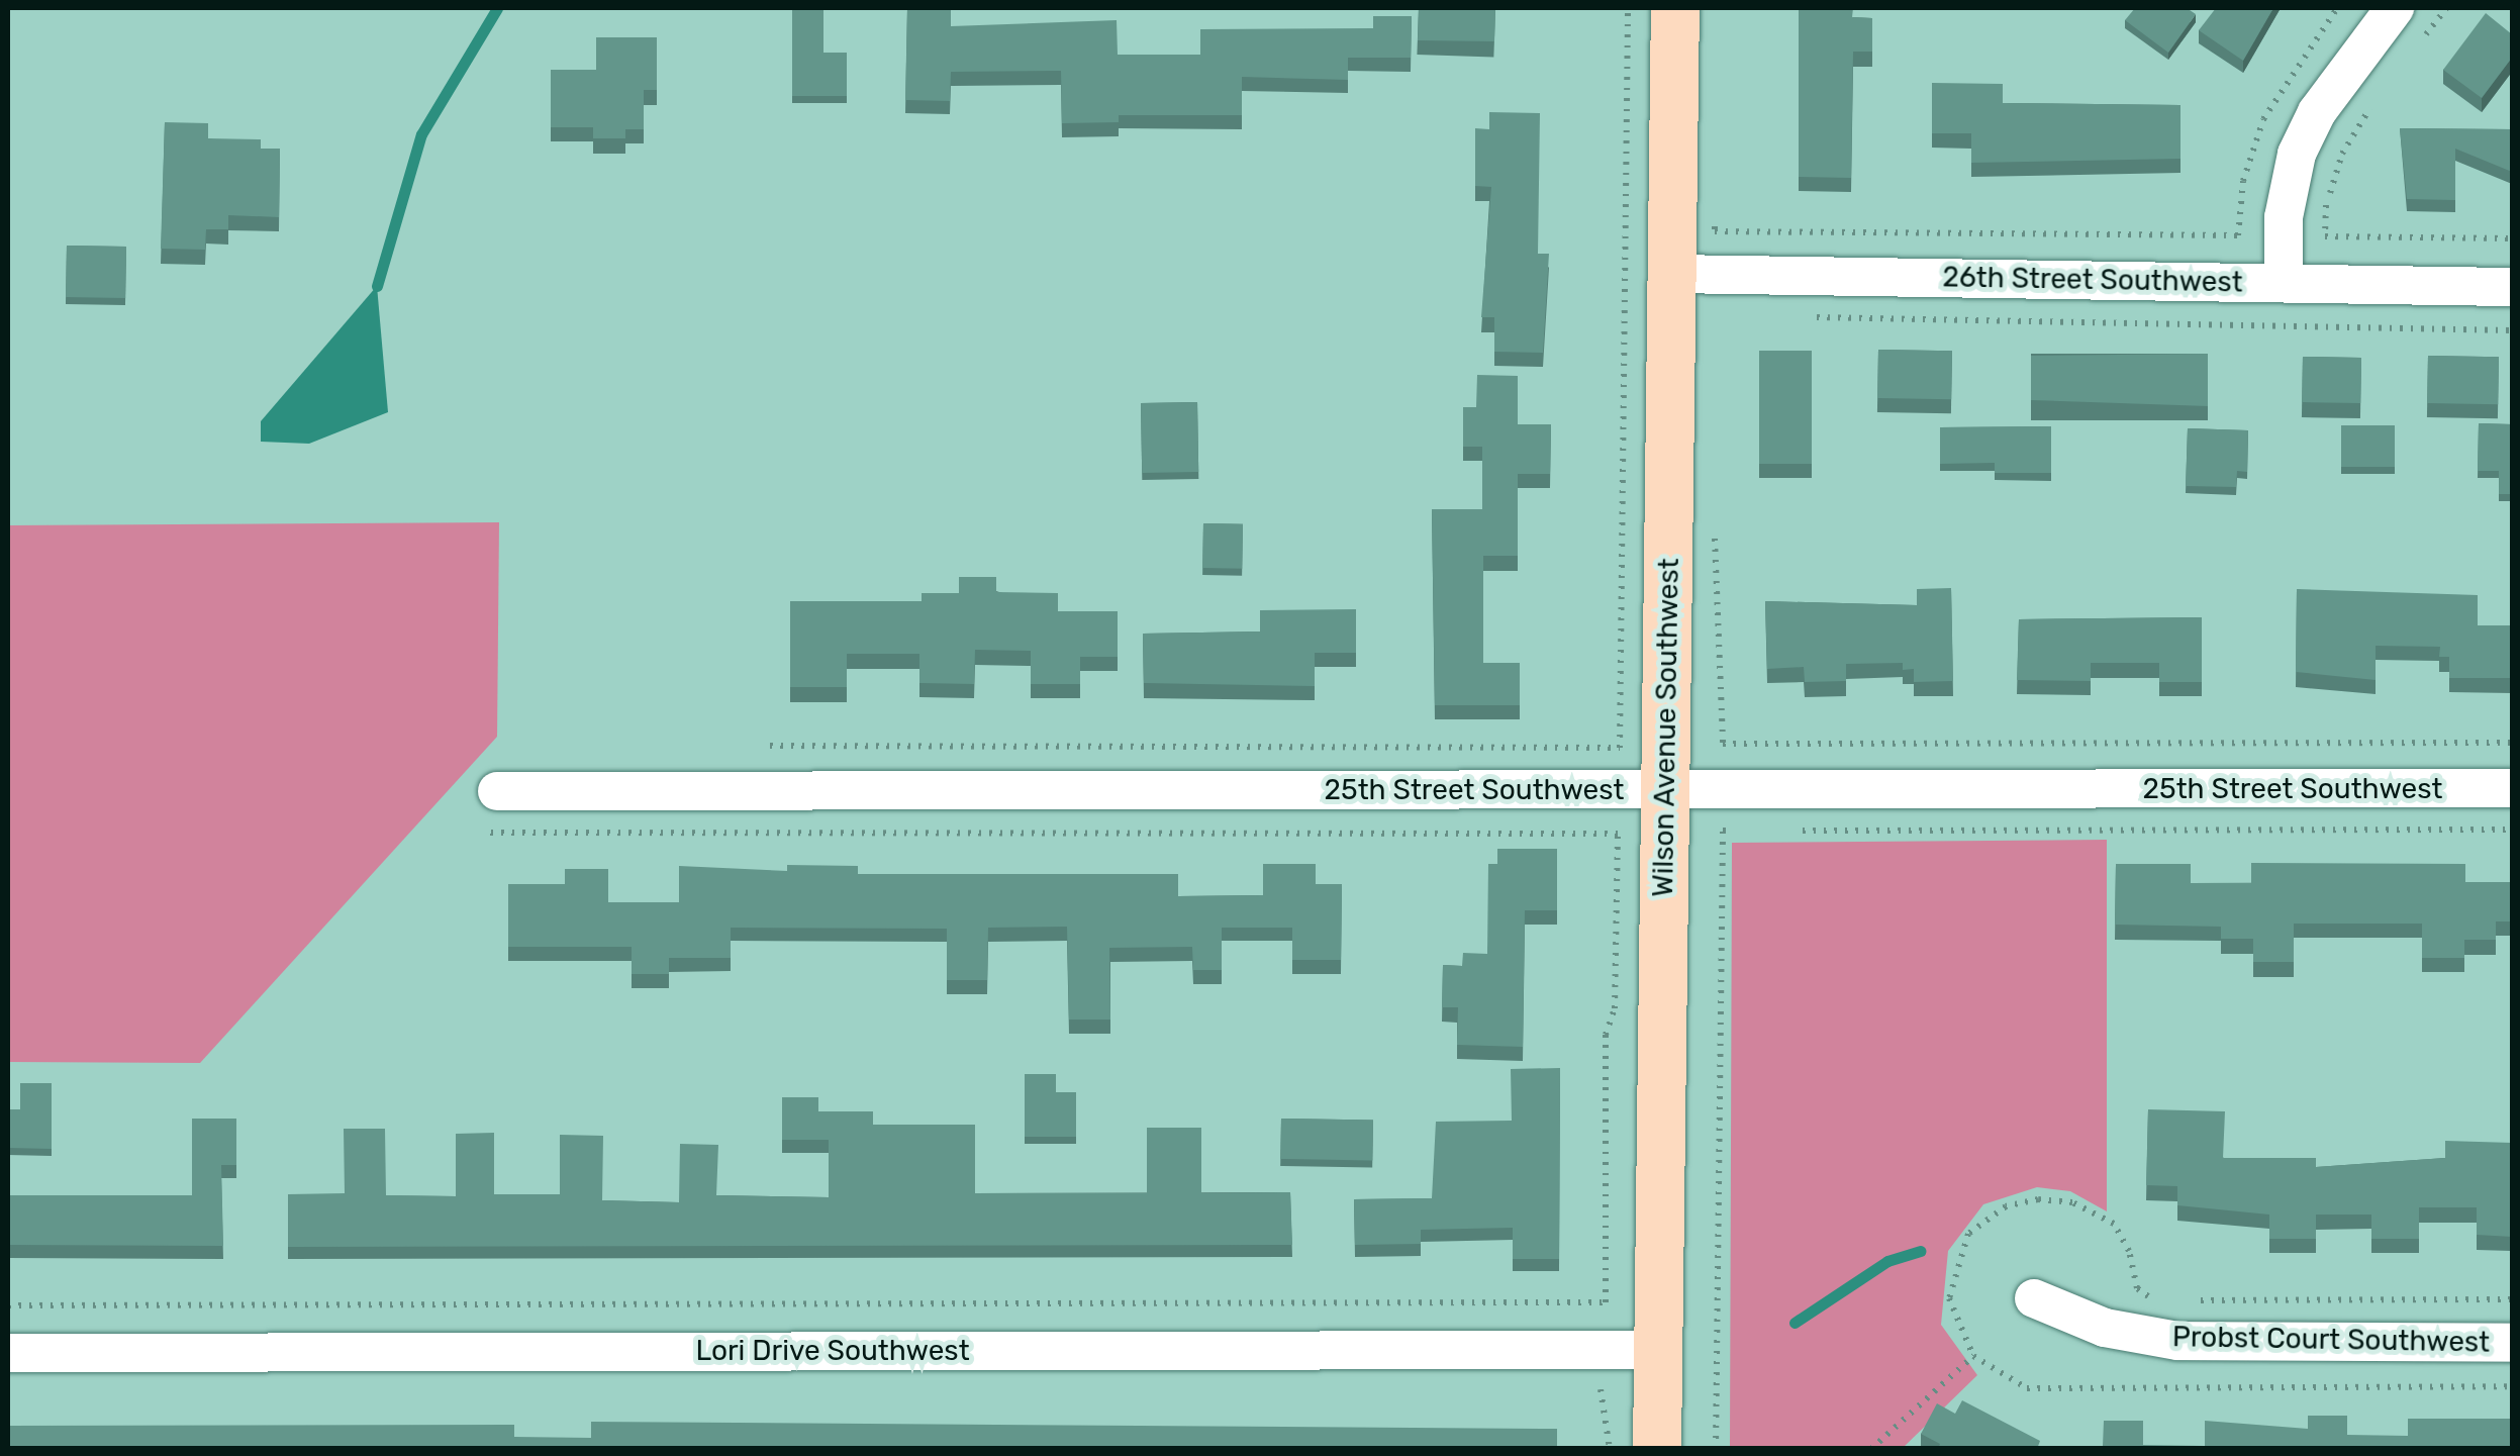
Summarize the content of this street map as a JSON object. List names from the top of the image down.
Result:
{
  "streets": {
    "main road": ["Wilson Avenue Southwest"],
    "street": [
      "26th Street Southwest",
      "25th Street Southwest",
      "Probst Court Southwest",
      "Lori Drive Southwest"
    ]
  },
  "crossings": [
    ["26th Street Southwest", "Wilson Avenue Southwest"],
    ["Wilson Avenue Southwest", "25th Street Southwest"],
    ["Wilson Avenue Southwest", "Lori Drive Southwest"]
  ]
}
